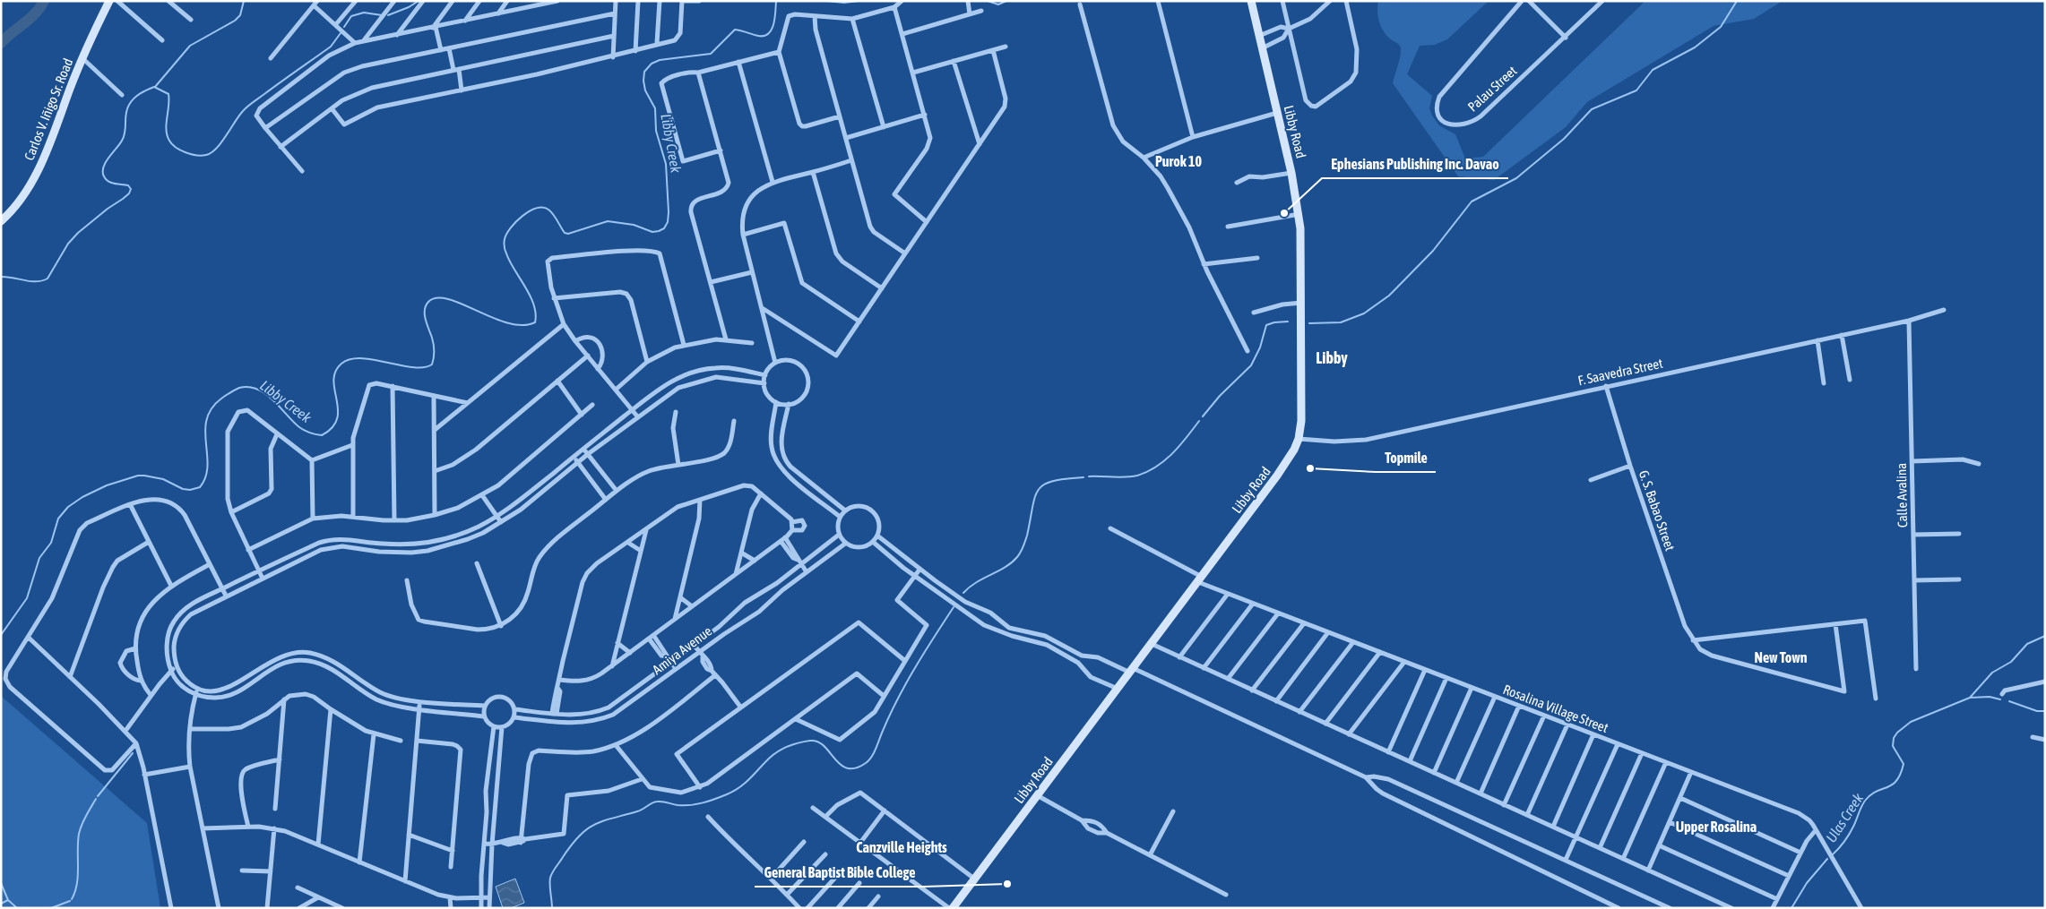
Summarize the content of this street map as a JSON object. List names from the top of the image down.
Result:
{
  "streets": {
    "main road": ["Carlos V. Iñigo Sr. Road", "Libby Road"],
    "street": [
      "Palau Street",
      "F. Saavedra Street",
      "Calle Avalina",
      "G. S. Babao Street",
      "Amiya Avenue",
      "Rosalina Village Street"
    ]
  },
  "crossings": [
    ["Libby Road", "F. Saavedra Street"],
    ["Libby Road", "Rosalina Village Street"],
    ["F. Saavedra Street", "Calle Avalina"],
    ["F. Saavedra Street", "G. S. Babao Street"]
  ],
  "districts": [
    "Purok 10",
    "Libby",
    "New Town",
    "Upper Rosalina",
    "Canzville Heights"
  ],
  "water": ["Libby Creek", "Ulas Creek"],
  "places": ["Ephesians Publishing Inc. Davao", "Topmile", "General Baptist Bible College"]
}
